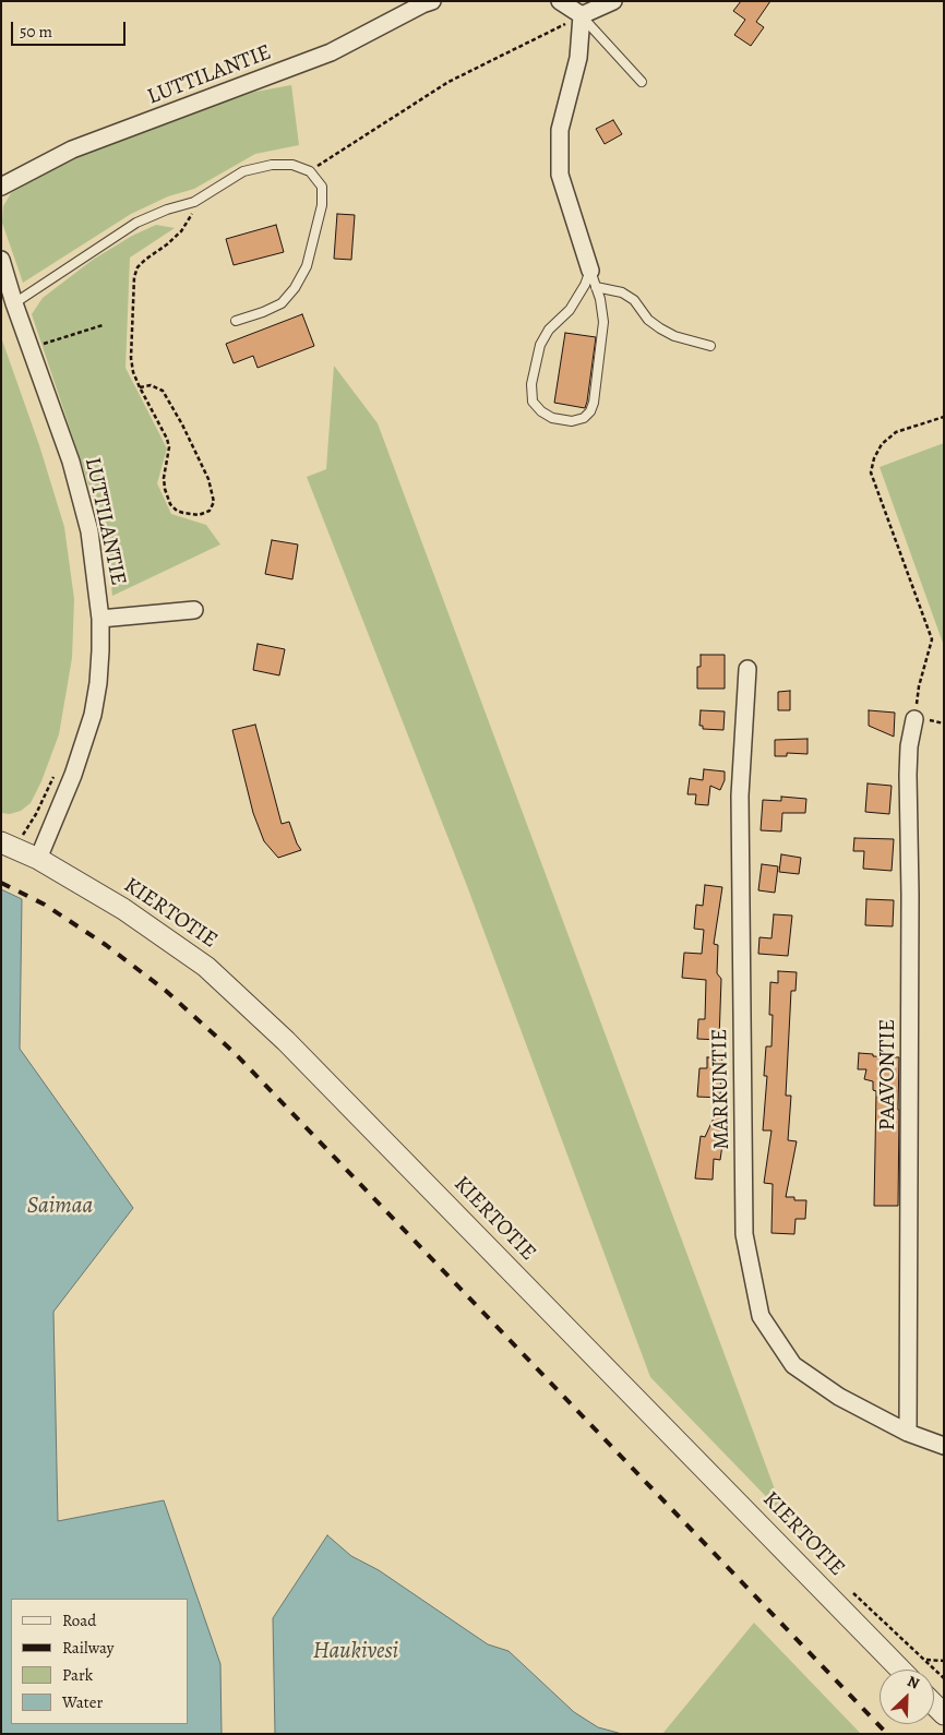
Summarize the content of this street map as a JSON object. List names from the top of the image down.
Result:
{
  "streets": {
    "street": [
      "LUTTILANTIE",
      "KIERTOTIE",
      "PAAVONTIE",
      "MARKUNTIE"
    ]
  },
  "crossings": [
    ["LUTTILANTIE", "KIERTOTIE"],
    ["PAAVONTIE", "MARKUNTIE"]
  ],
  "water": ["Saimaa", "Haukivesi"],
  "legend": [
    "Road",
    "Railway",
    "Park",
    "Water"
  ],
  "scale_bar": "50 m",
  "north": "top right"
}
